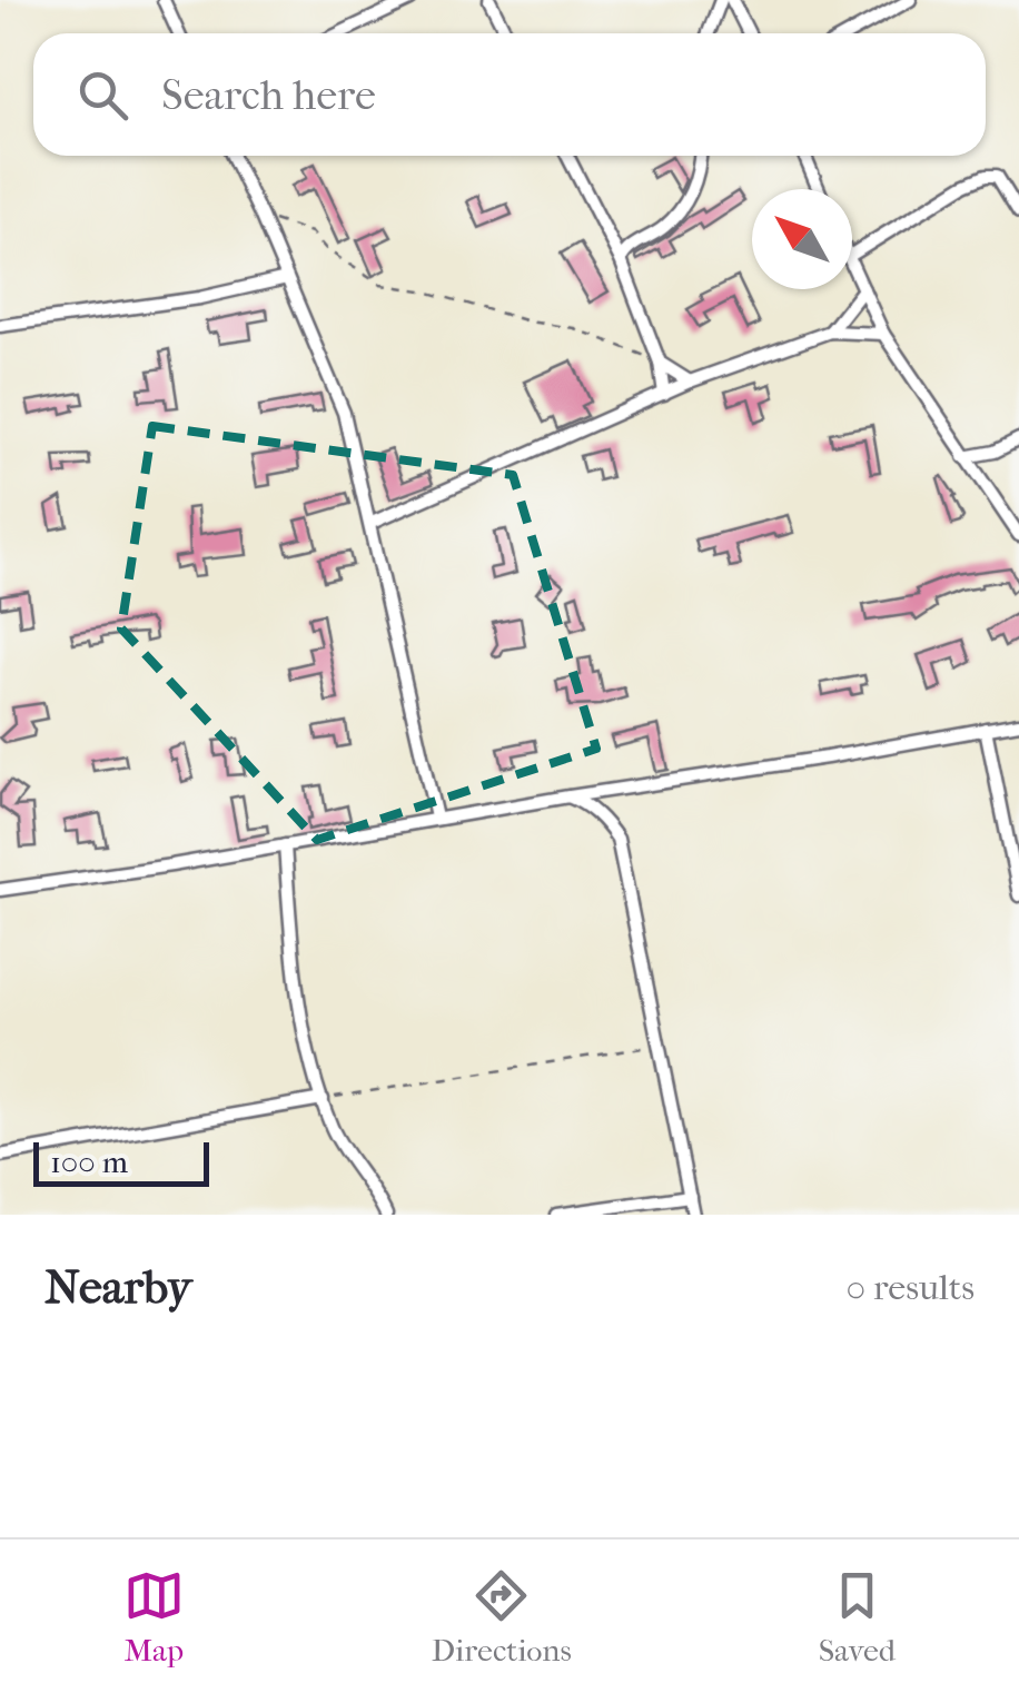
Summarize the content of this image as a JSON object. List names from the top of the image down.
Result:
{
  "scale_bar": "100 m",
  "north": "top left",
  "page": {
    "search": "Search here",
    "scale": "100 m",
    "heading": ["Nearby", "0 results"],
    "nav": ["Map", "Directions", "Saved"]
  }
}
